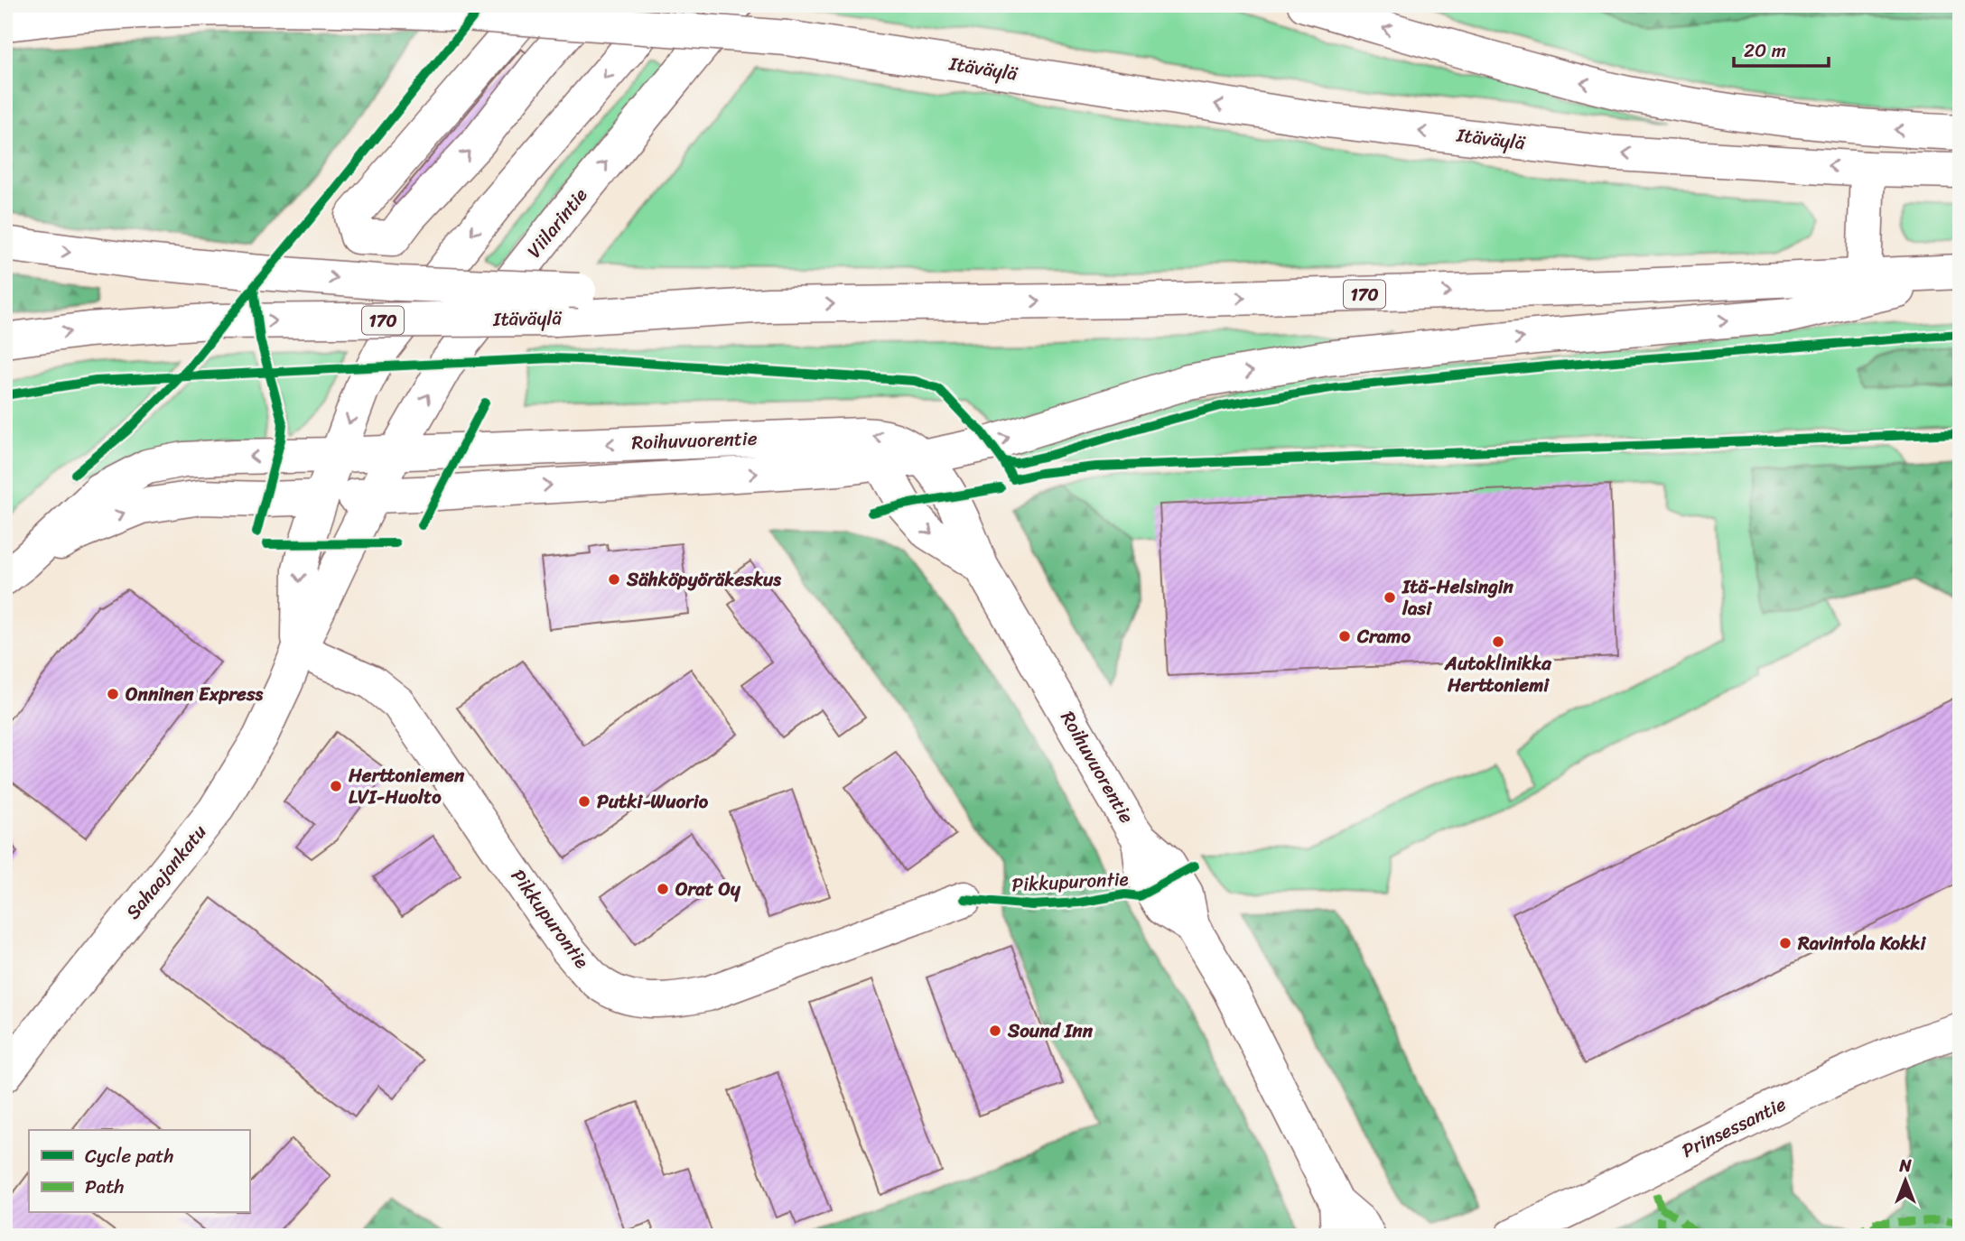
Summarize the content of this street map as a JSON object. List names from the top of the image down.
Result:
{
  "streets": {
    "main road": [
      "Itäväylä",
      "Viilarintie",
      "170",
      "Roihuvuorentie",
      "Sahaajankatu",
      "Pikkupurontie",
      "Prinsessantie"
    ]
  },
  "crossings": [
    ["Viilarintie", "Roihuvuorentie"],
    ["Viilarintie", "Sahaajankatu"],
    ["Roihuvuorentie", "Sahaajankatu"],
    ["Sahaajankatu", "Pikkupurontie"]
  ],
  "places": [
    "Sähköpyöräkeskus",
    "Itä-Helsingin lasi",
    "Cramo",
    "Autoklinikka Herttoniemi",
    "Onninen Express",
    "Herttoniemen LVI-Huolto",
    "Putki-Wuorio",
    "Orat Oy",
    "Ravintola Kokki",
    "Sound Inn"
  ],
  "legend": ["Cycle path", "Path"],
  "scale_bar": "20 m",
  "north": "top"
}
